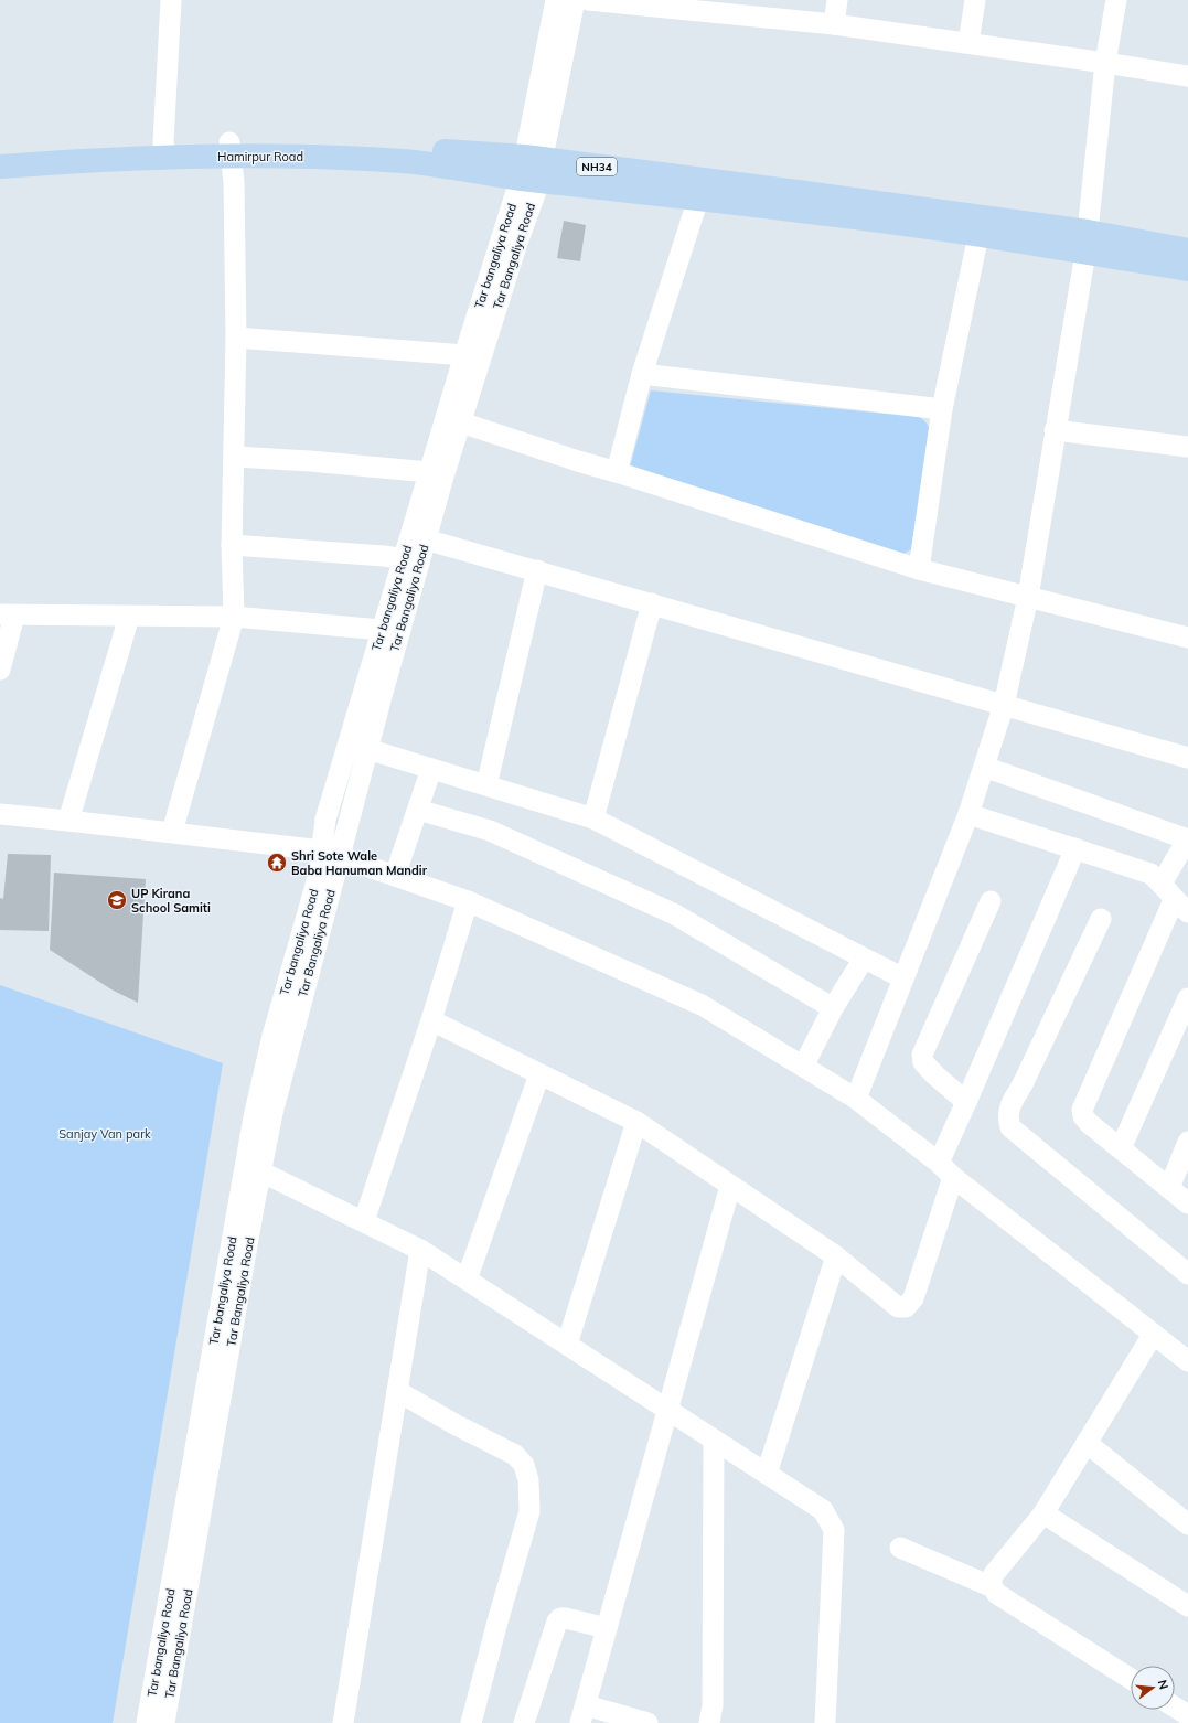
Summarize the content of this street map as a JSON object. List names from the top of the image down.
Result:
{
  "streets": {
    "highway": ["NH34"],
    "street": ["Tar bangaliya Road", "Tar Bangaliya Road"]
  },
  "crossings": [
    ["NH34", "Tar bangaliya Road"],
    ["NH34", "Tar Bangaliya Road"],
    ["Tar bangaliya Road", "Tar Bangaliya Road"]
  ],
  "parks": ["Sanjay Van park"],
  "places": {
    "temple": ["Shri Sote Wale Baba Hanuman Mandir"],
    "school or university": ["UP Kirana School Samiti"]
  },
  "north": "right"
}
